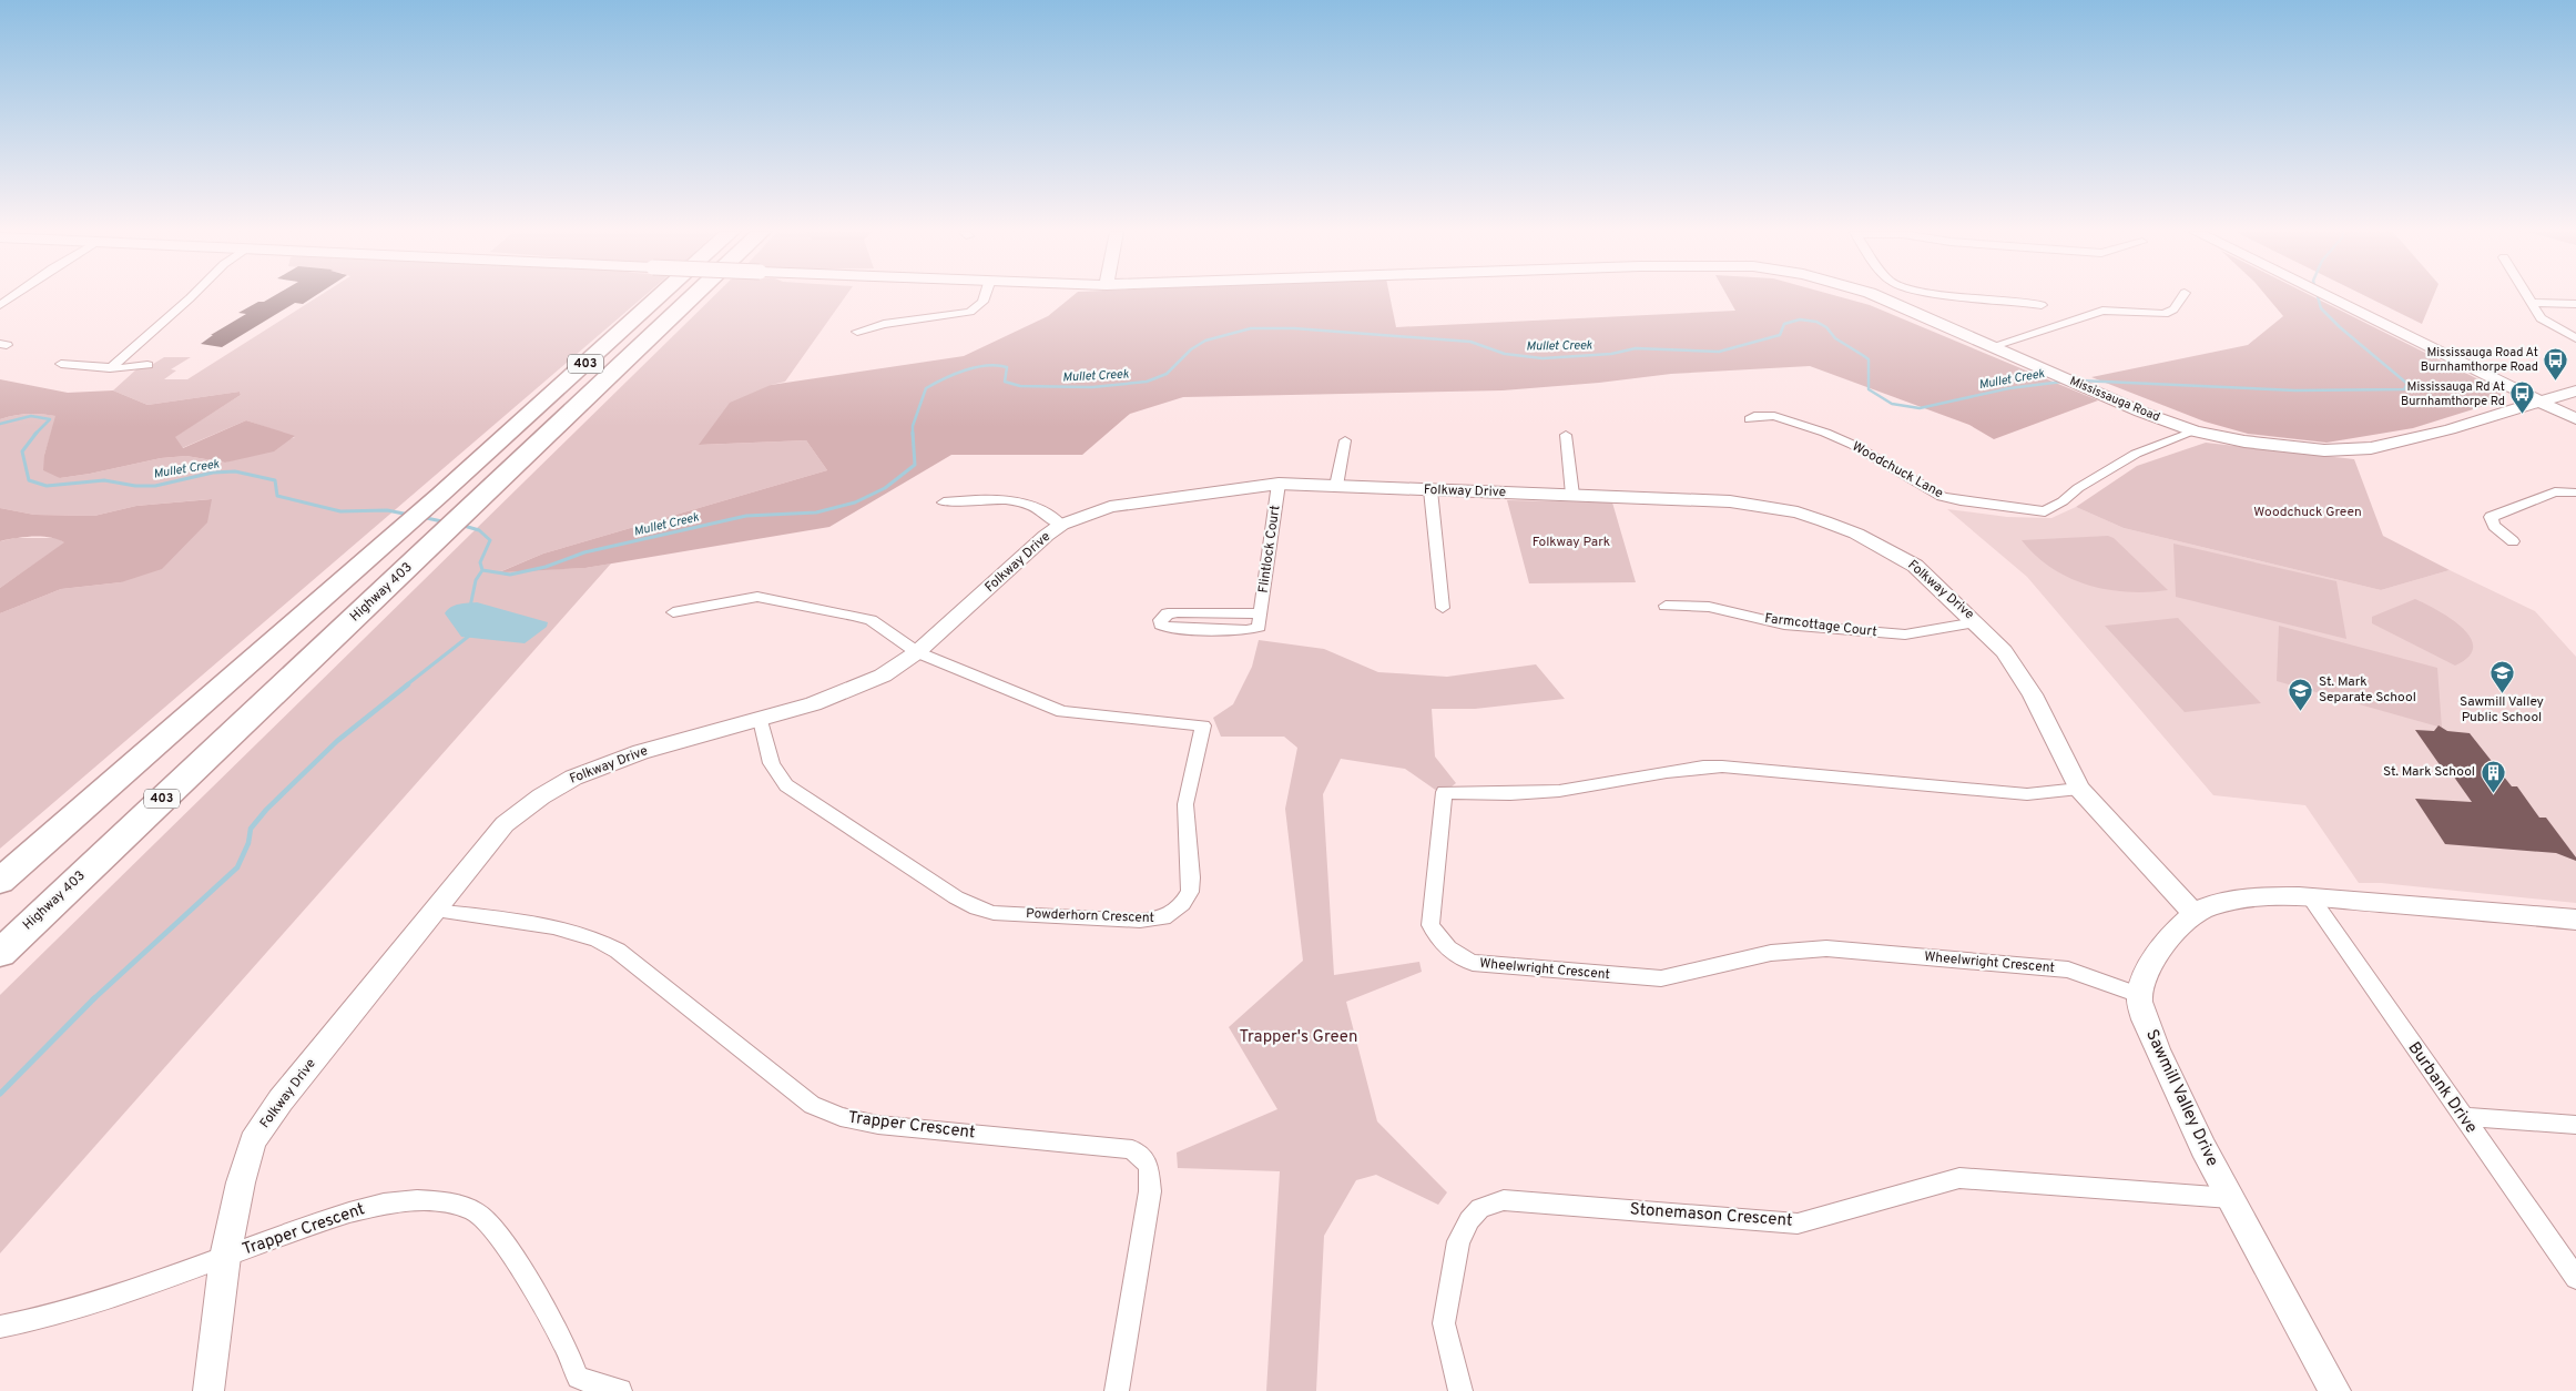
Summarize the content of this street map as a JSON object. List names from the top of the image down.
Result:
{
  "streets": {
    "highway": ["403", "Highway 403"],
    "main road": ["Mississauga Road", "Folkway Drive"],
    "street": [
      "Woodchuck Lane",
      "Flintlock Court",
      "Farmcottage Court",
      "Powderhorn Crescent",
      "Wheelwright Crescent",
      "Burbank Drive",
      "Sawmill Valley Drive",
      "Trapper Crescent",
      "Stonemason Crescent"
    ]
  },
  "crossings": [
    ["Mississauga Road", "Woodchuck Lane"],
    ["Folkway Drive", "Flintlock Court"],
    ["Folkway Drive", "Farmcottage Court"],
    ["Folkway Drive", "Powderhorn Crescent"],
    ["Folkway Drive", "Wheelwright Crescent"],
    ["Folkway Drive", "Trapper Crescent"],
    ["Wheelwright Crescent", "Sawmill Valley Drive"],
    ["Sawmill Valley Drive", "Stonemason Crescent"]
  ],
  "water": ["Mullet Creek"],
  "parks": ["Woodchuck Green", "Folkway Park", "Trapper's Green"],
  "places": {
    "bus stop": ["Mississauga Road At Burnhamthorpe Road", "Mississauga Rd At Burnhamthorpe Rd"],
    "school or university": ["Sawmill Valley Public School", "St. Mark Separate School"],
    "building": ["St. Mark School"]
  }
}
